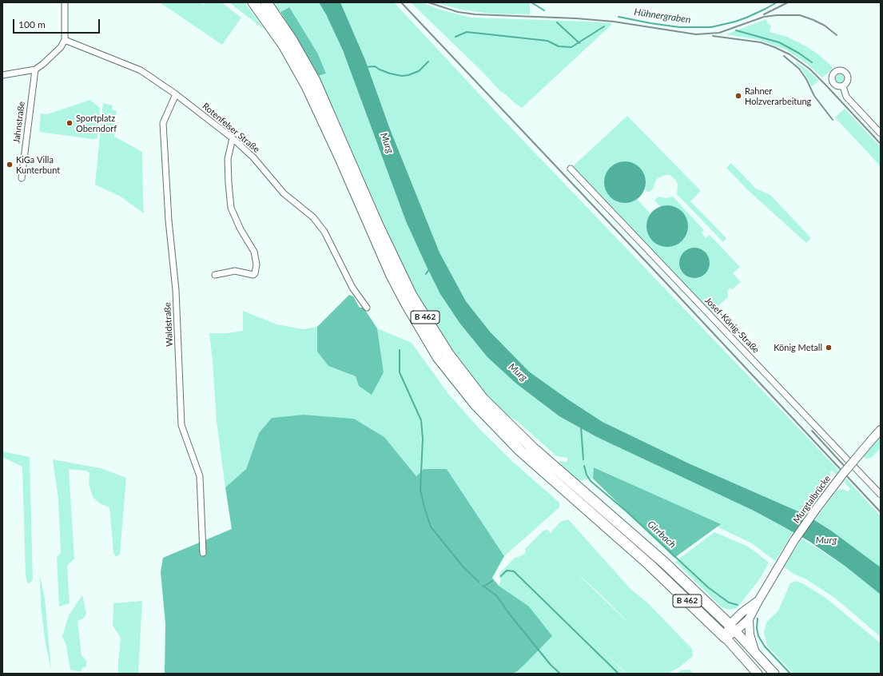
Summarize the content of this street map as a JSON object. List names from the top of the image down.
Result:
{
  "streets": {
    "highway": ["B 462"],
    "street": [
      "Jahnstraße",
      "Rotenfelser Straße",
      "Waldstraße",
      "Josef-König-Straße",
      "Murgtalbrücke"
    ]
  },
  "crossings": [
    ["Rotenfelser Straße", "Waldstraße"]
  ],
  "water": ["Hühnergraben", "Murg", "Girrbach"],
  "places": [
    "Rahner Holzverarbeitung",
    "Sportplatz Oberndorf",
    "KiGa Villa Kunterbunt",
    "König Metall"
  ],
  "scale_bar": "100 m"
}
